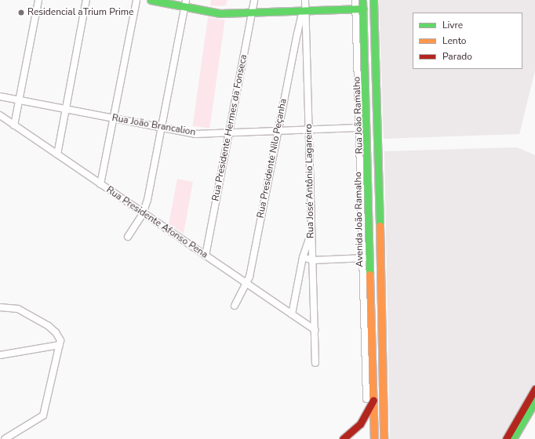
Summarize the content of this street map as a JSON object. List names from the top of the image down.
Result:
{
  "streets": {
    "main road": ["Avenida João Ramalho"],
    "street": [
      "Rua João Brancalion",
      "Rua Presidente Hermes da Fonseca",
      "Rua Presidente Nilo Peçanha",
      "Rua José Antônio Lagareiro",
      "Rua Presidente Afonso Pena"
    ]
  },
  "crossings": [
    ["Rua João Brancalion", "Rua Presidente Hermes da Fonseca"],
    ["Rua João Brancalion", "Rua Presidente Nilo Peçanha"],
    ["Rua João Brancalion", "Rua José Antônio Lagareiro"],
    ["Rua João Brancalion", "Avenida João Ramalho"],
    ["Rua Presidente Hermes da Fonseca", "Rua Presidente Afonso Pena"],
    ["Rua Presidente Nilo Peçanha", "Rua José Antônio Lagareiro"],
    ["Rua Presidente Nilo Peçanha", "Rua Presidente Afonso Pena"],
    ["Rua José Antônio Lagareiro", "Rua Presidente Afonso Pena"]
  ],
  "places": ["Residencial aTrium Prime"],
  "legend": ["Livre", "Lento", "Parado"]
}
